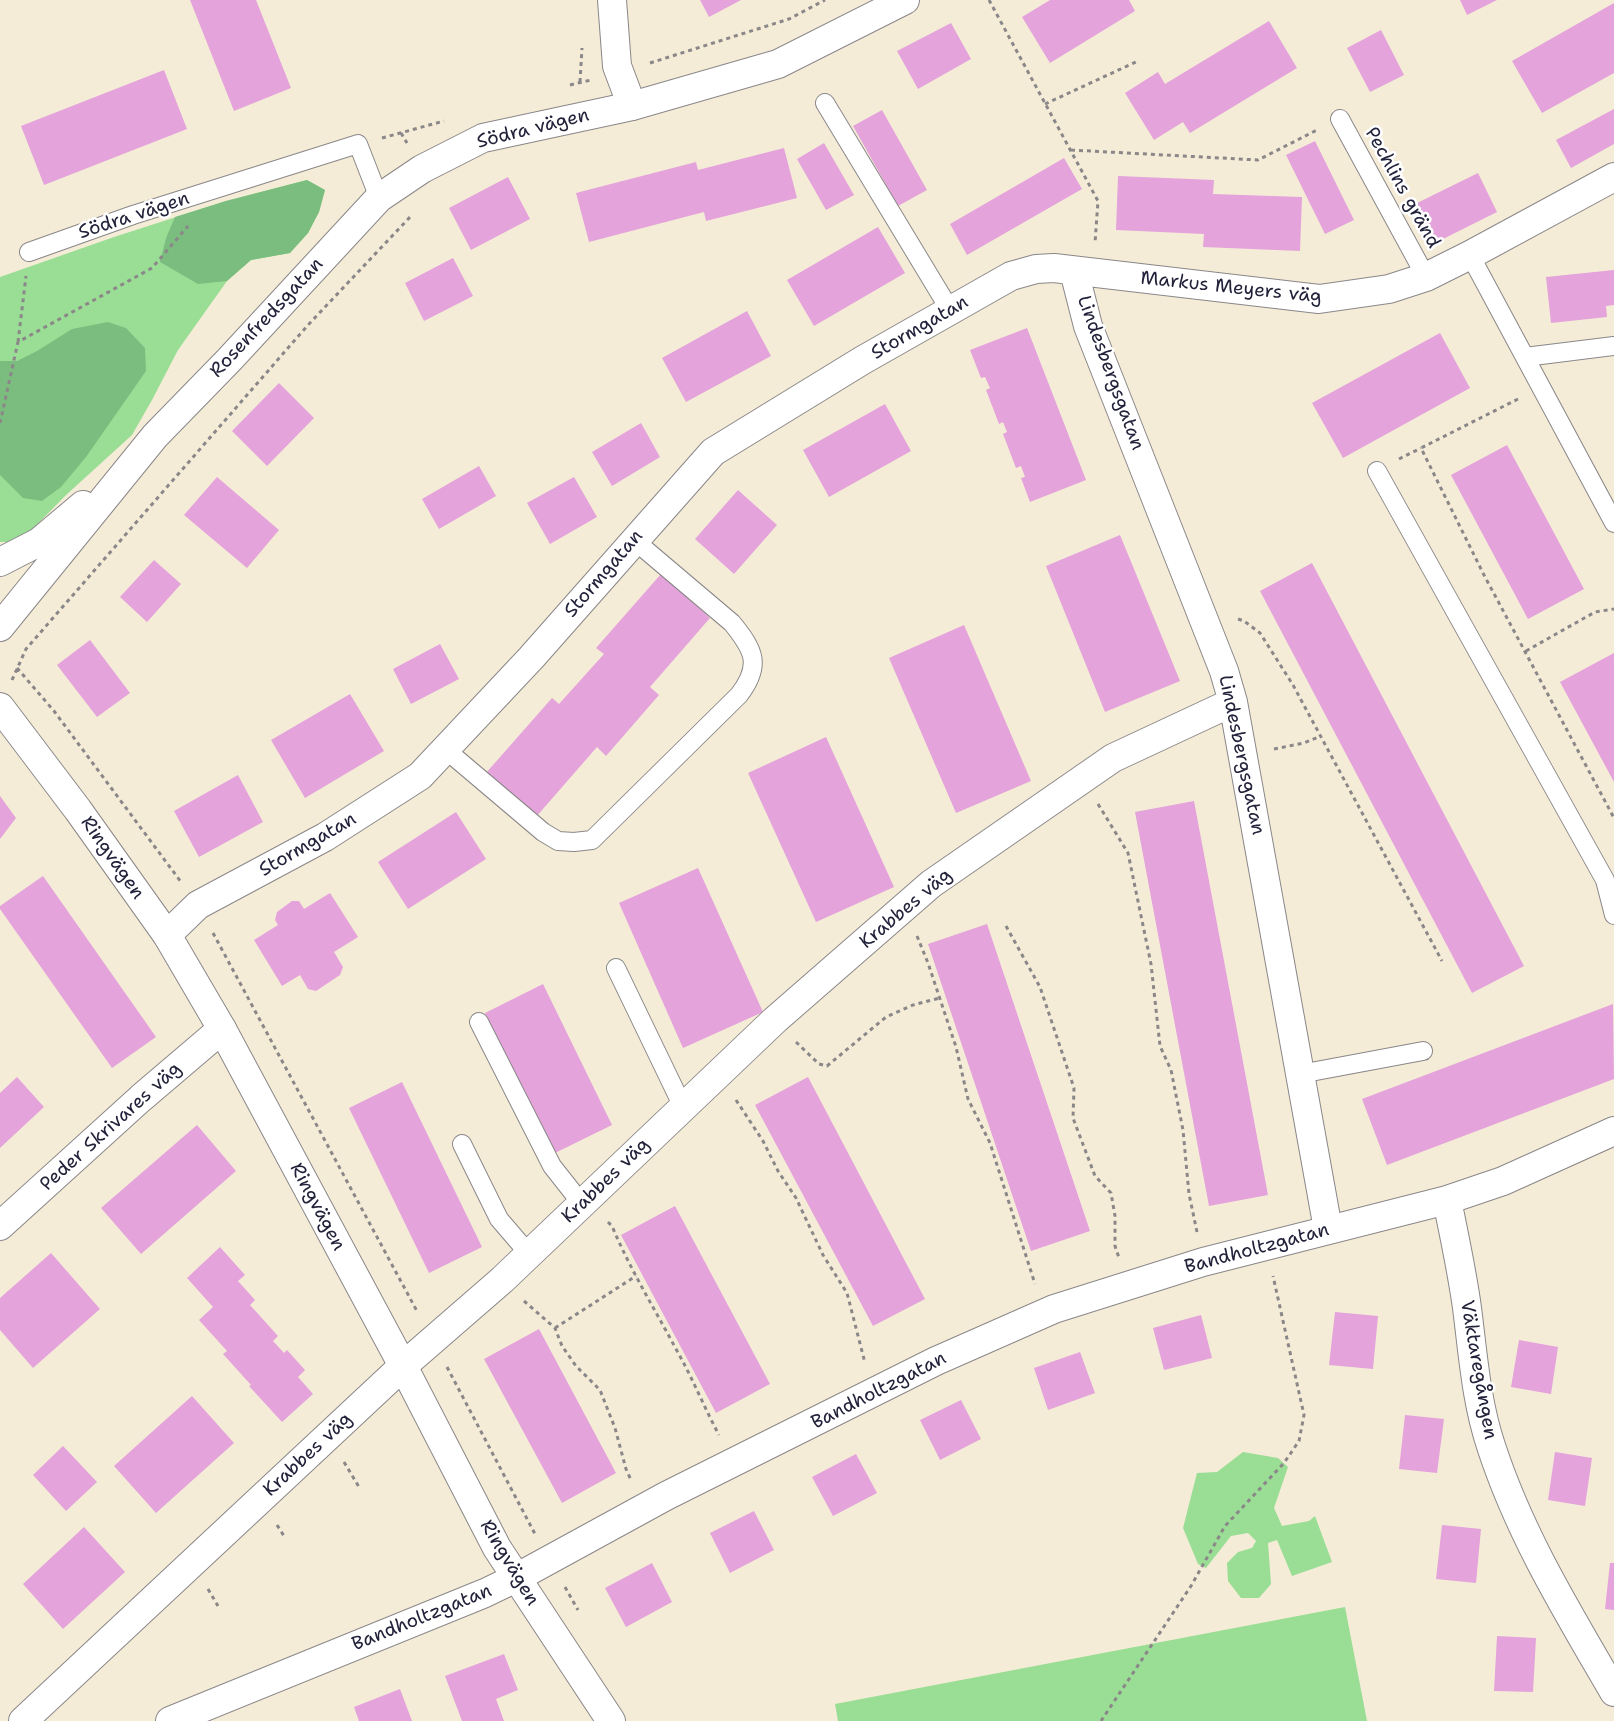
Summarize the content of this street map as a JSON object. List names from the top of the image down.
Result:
{
  "streets": {
    "street": [
      "Södra vägen",
      "Markus Meyers väg",
      "Rosenfredsgatan",
      "Stormgatan",
      "Lindesbergsgatan",
      "Ringvägen",
      "Krabbes väg",
      "Peder Skrivares väg",
      "Bandholtzgatan",
      "Väktaregången"
    ],
    "lane": ["Pechlins gränd"]
  },
  "crossings": [
    ["Södra vägen", "Rosenfredsgatan"],
    ["Pechlins gränd", "Markus Meyers väg"],
    ["Markus Meyers väg", "Stormgatan"],
    ["Markus Meyers väg", "Lindesbergsgatan"],
    ["Stormgatan", "Lindesbergsgatan"],
    ["Stormgatan", "Ringvägen"],
    ["Lindesbergsgatan", "Krabbes väg"],
    ["Lindesbergsgatan", "Bandholtzgatan"],
    ["Ringvägen", "Krabbes väg"],
    ["Ringvägen", "Peder Skrivares väg"],
    ["Ringvägen", "Bandholtzgatan"],
    ["Bandholtzgatan", "Väktaregången"]
  ]
}
